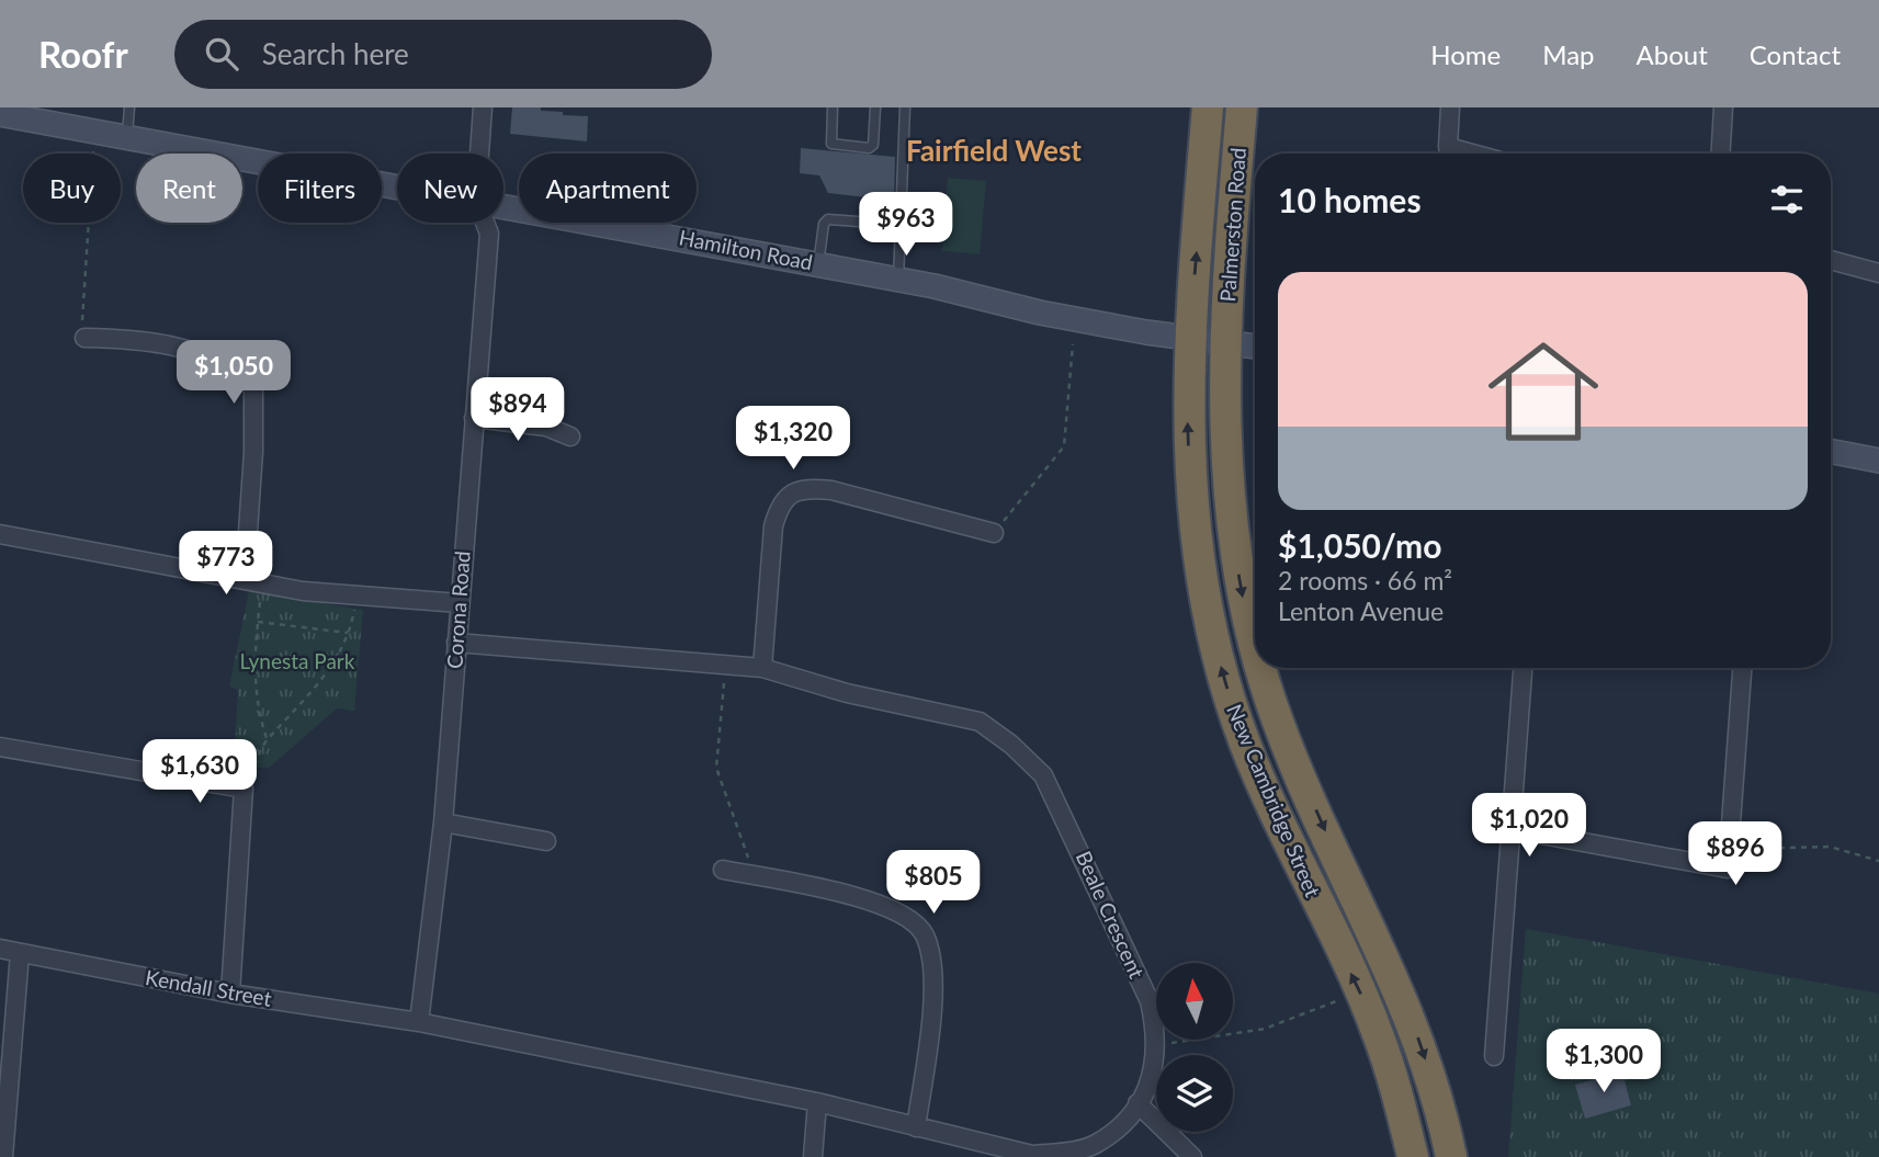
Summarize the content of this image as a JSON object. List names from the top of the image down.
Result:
{
  "streets": {
    "highway": ["Palmerston Road", "New Cambridge Street"],
    "main road": ["Hamilton Road"],
    "street": ["Corona Road", "Beale Crescent", "Kendall Street"]
  },
  "crossings": [
    ["Palmerston Road", "Hamilton Road"],
    ["Palmerston Road", "New Cambridge Street"],
    ["Hamilton Road", "New Cambridge Street"],
    ["Corona Road", "Beale Crescent"],
    ["Corona Road", "Kendall Street"],
    ["Beale Crescent", "Kendall Street"]
  ],
  "districts": ["Fairfield West"],
  "parks": ["Lynesta Park"],
  "north": "top",
  "page": {
    "header": "Roofr",
    "search": "Search here",
    "nav": [
      "Home",
      "Map",
      "About",
      "Contact"
    ],
    "chip": [
      "Buy",
      "Rent",
      "Filters",
      "New",
      "Apartment"
    ],
    "heading": "10 homes",
    "price": [
      "$963",
      "$1,050",
      "$894",
      "$1,320",
      "$773",
      "$1,630",
      "$1,020",
      "$896",
      "$805",
      "$1,300"
    ],
    "list": [
      {
        "name": "$1,050/mo",
        "note": "2 rooms · 66 m² · Lenton Avenue"
      }
    ]
  }
}
